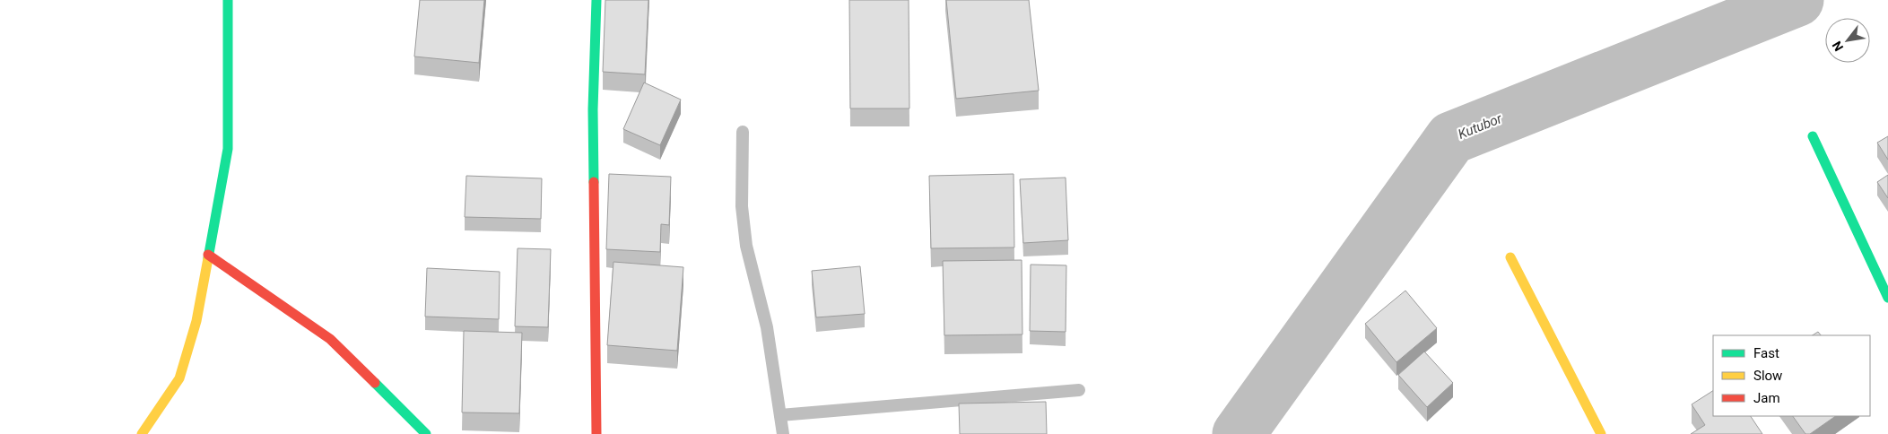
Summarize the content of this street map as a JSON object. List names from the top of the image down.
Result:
{
  "water": ["Kutubor"],
  "legend": ["Fast", "Slow", "Jam"],
  "north": "bottom left"
}
